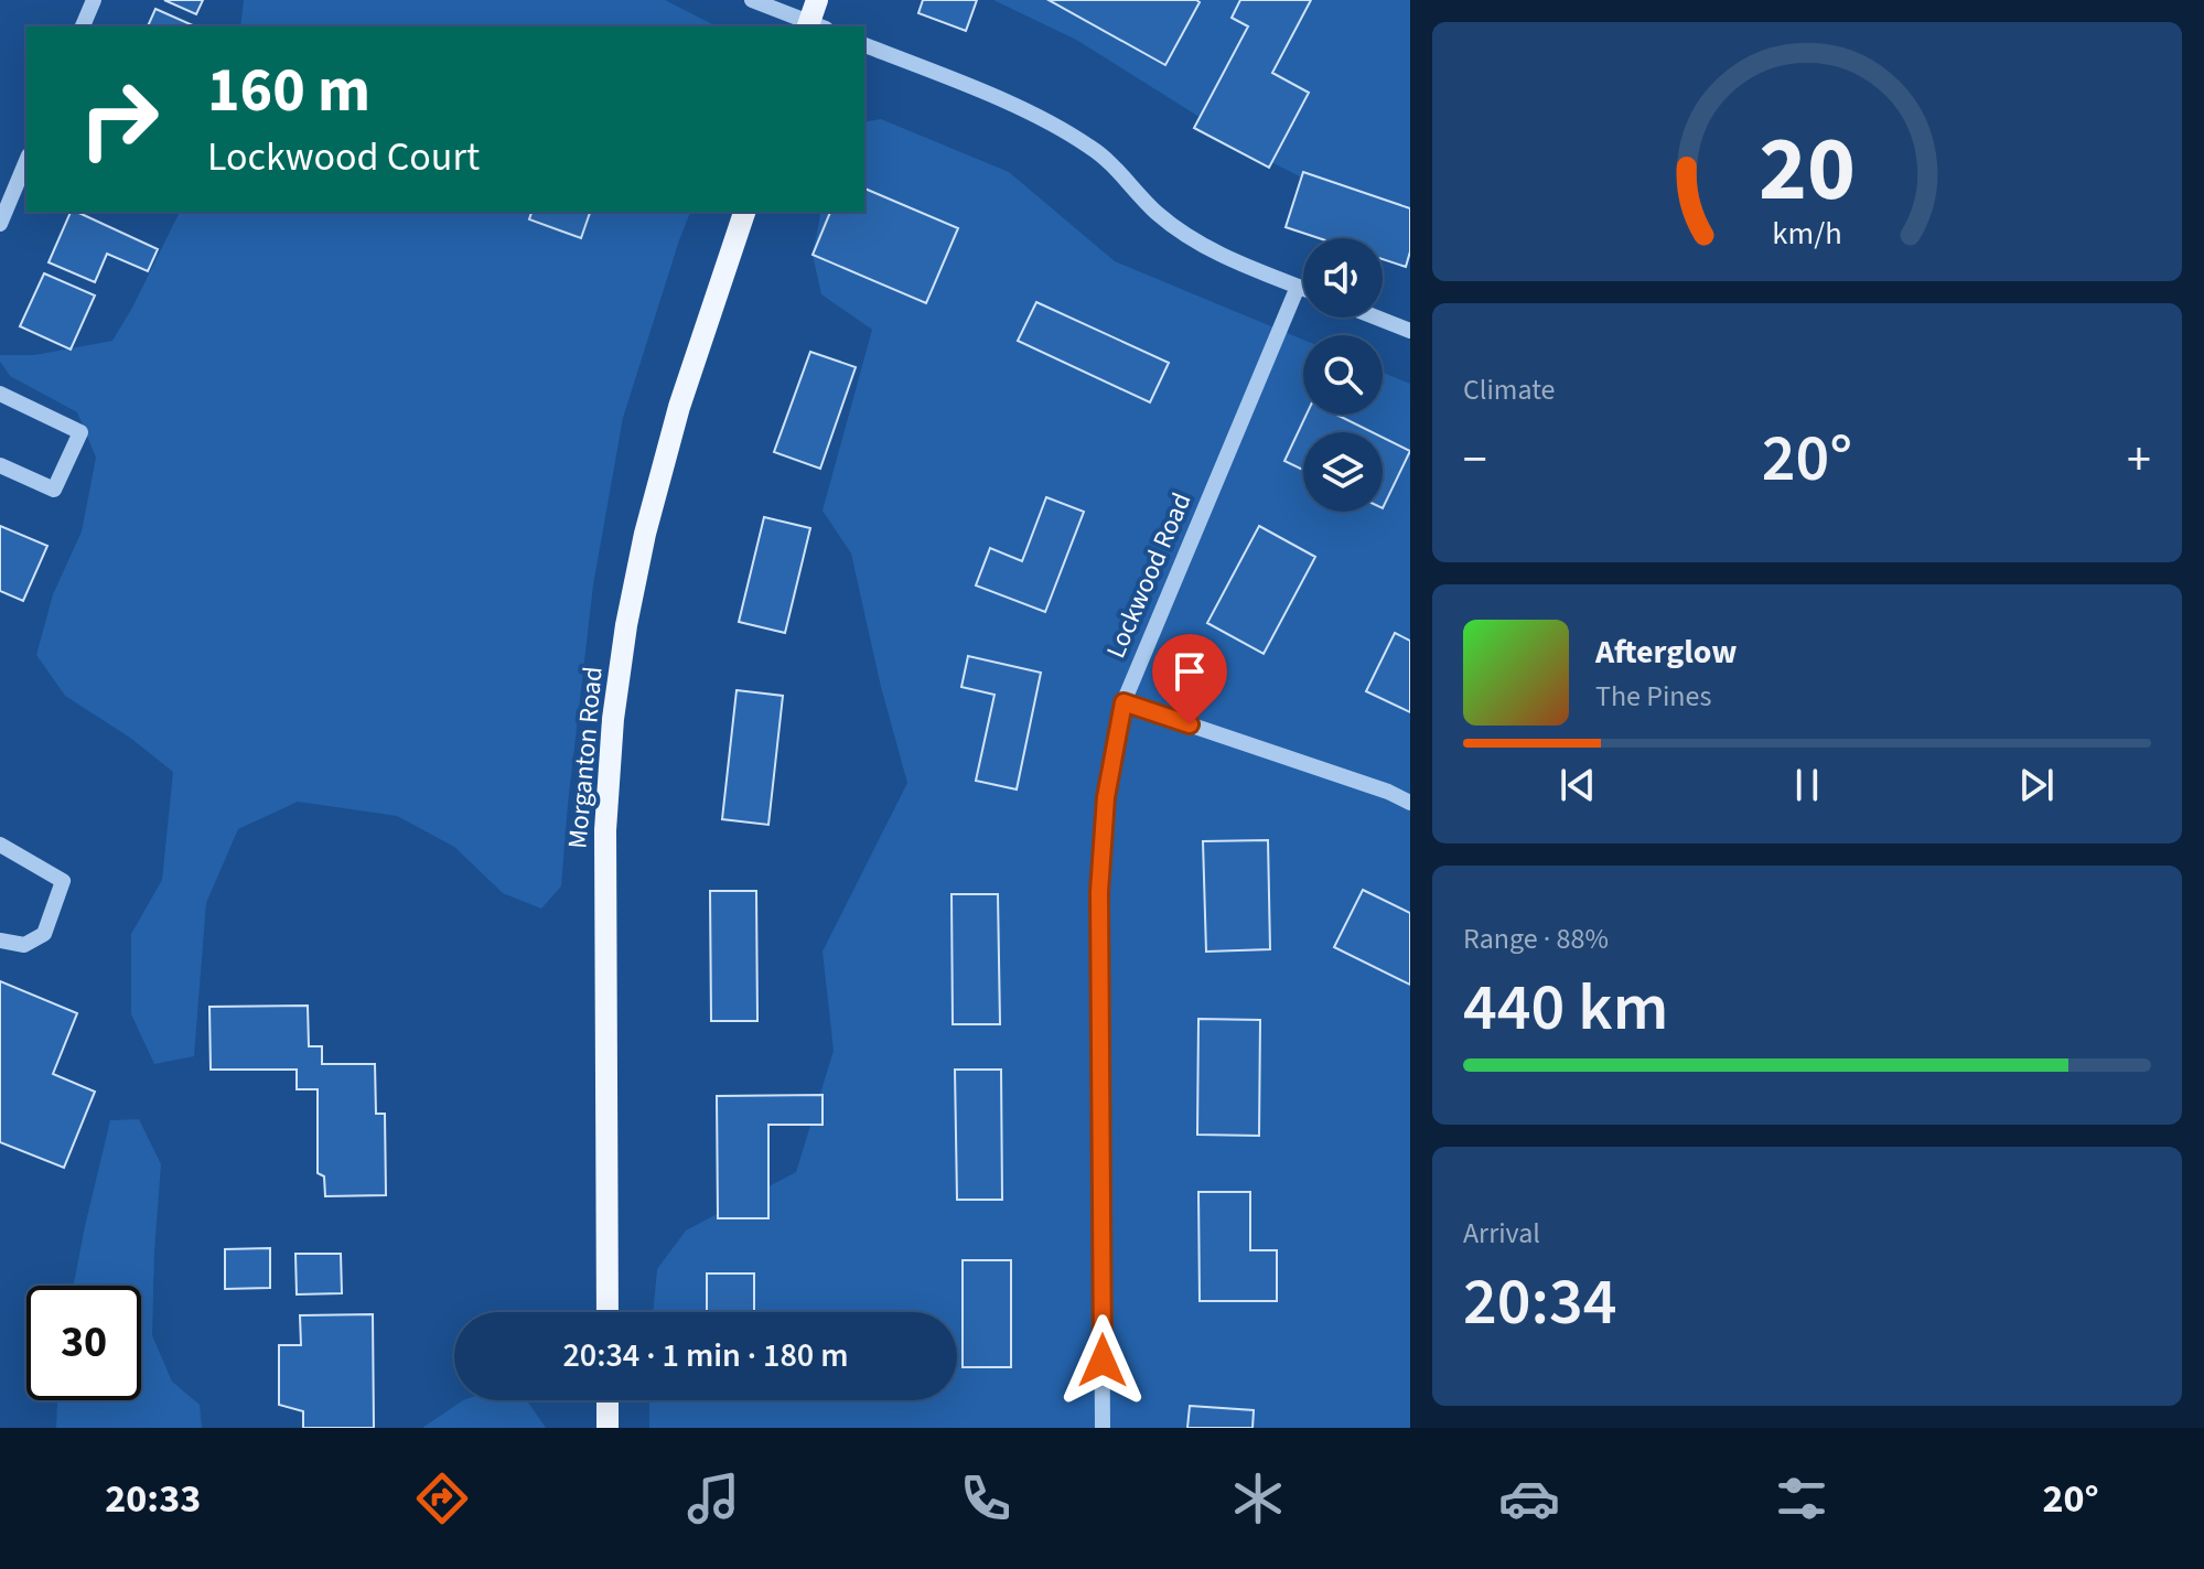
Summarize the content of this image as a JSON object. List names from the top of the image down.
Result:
{
  "streets": {
    "main road": ["Morganton Road"],
    "street": ["Lockwood Road"]
  },
  "page": {
    "turn": ["160 m", "Lockwood Court"],
    "tile": [
      "Climate",
      ["Range · 88%", "440 km"],
      ["Arrival", "20:34"]
    ],
    "heat": ["−", "20°", "+"],
    "song": ["Afterglow", "The Pines"],
    "limit": "30",
    "trip": "20:34 · 1 min · 180 m",
    "tabs": ["20:33", "20°"],
    "gauge": ["20", "km/h"]
  }
}
